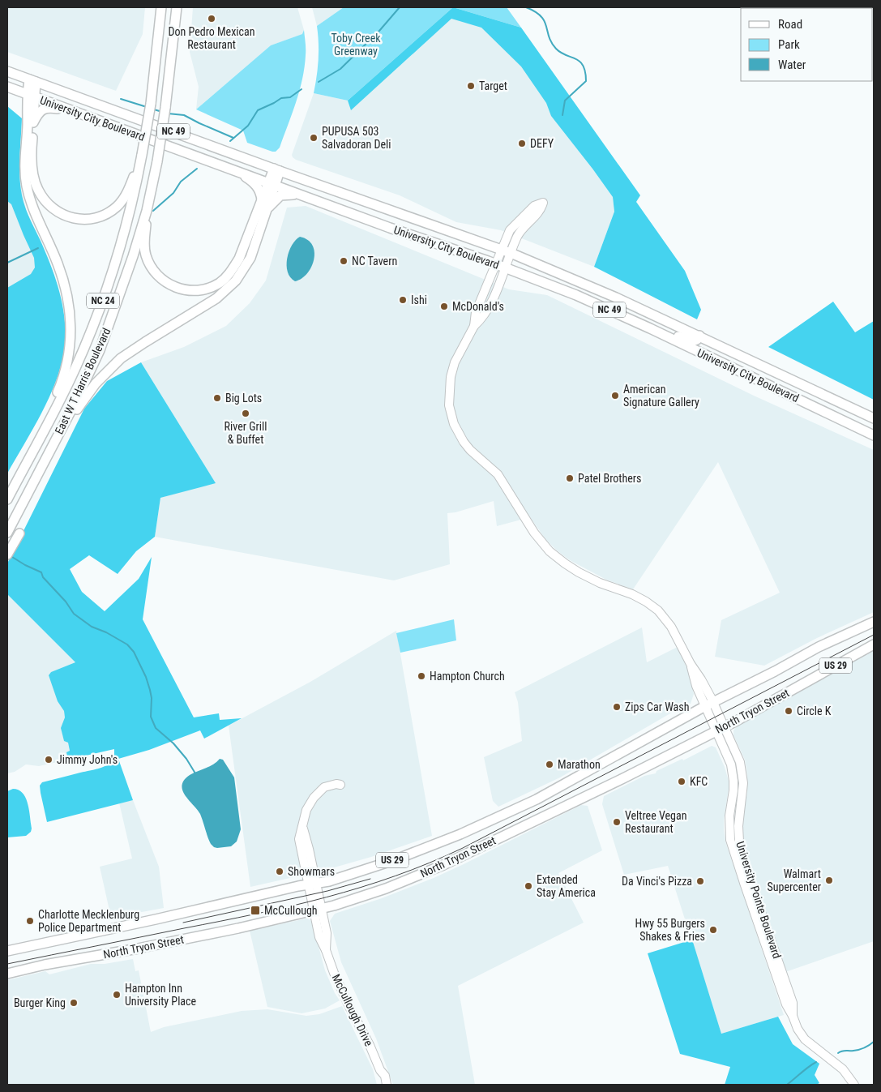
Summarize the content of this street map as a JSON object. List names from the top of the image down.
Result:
{
  "streets": {
    "main road": [
      "University City Boulevard",
      "NC 49",
      "NC 24",
      "East W T Harris Boulevard",
      "US 29",
      "North Tryon Street"
    ],
    "street": ["University Pointe Boulevard", "McCullough Drive"]
  },
  "crossings": [
    ["North Tryon Street", "University Pointe Boulevard"],
    ["North Tryon Street", "McCullough Drive"]
  ],
  "parks": ["Toby Creek Greenway"],
  "places": {
    "other": [
      "Don Pedro Mexican Restaurant",
      "Target",
      "PUPUSA 503 Salvadoran Deli",
      "DEFY",
      "NC Tavern",
      "Ishi",
      "McDonald's",
      "American Signature Gallery",
      "Big Lots",
      "River Grill & Buffet",
      "Patel Brothers",
      "Hampton Church",
      "Zips Car Wash",
      "Circle K",
      "Jimmy John's",
      "Marathon",
      "KFC",
      "Veltree Vegan Restaurant",
      "Showmars",
      "Walmart Supercenter",
      "Da Vinci's Pizza",
      "Extended Stay America",
      "Charlotte Mecklenburg Police Department",
      "Hwy 55 Burgers Shakes & Fries",
      "Hampton Inn University Place",
      "Burger King"
    ],
    "transit": ["McCullough"]
  },
  "legend": ["Road", "Park", "Water"]
}
